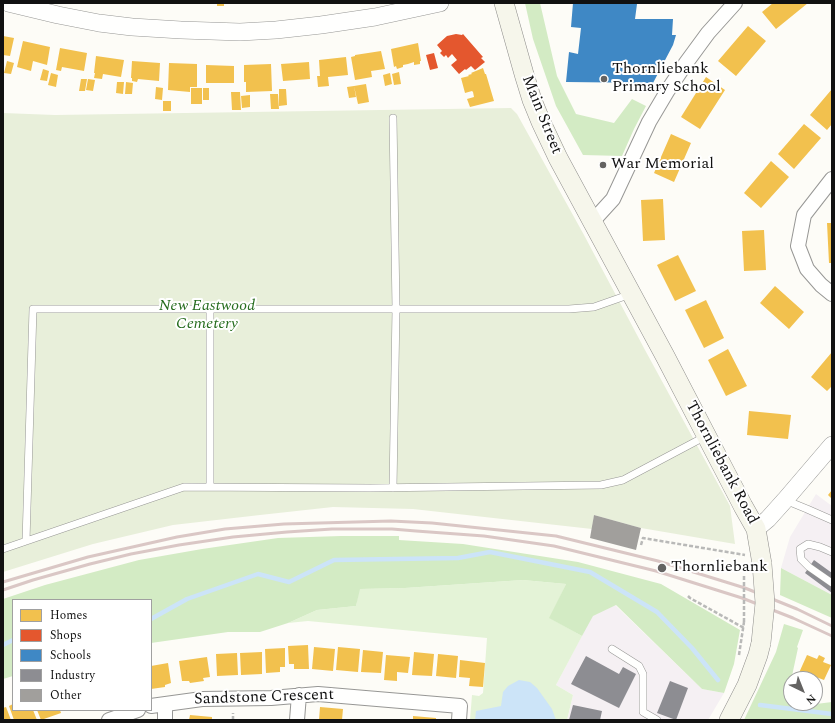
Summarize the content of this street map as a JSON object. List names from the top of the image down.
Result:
{
  "streets": {
    "main road": ["Main Street", "Thornliebank Road"],
    "street": ["Sandstone Crescent"]
  },
  "crossings": [
    ["Main Street", "Thornliebank Road"]
  ],
  "parks": ["New Eastwood Cemetery"],
  "places": ["Thornliebank Primary School", "War Memorial", "Thornliebank"],
  "legend": [
    "Homes",
    "Shops",
    "Schools",
    "Industry",
    "Other"
  ],
  "north": "bottom right"
}
